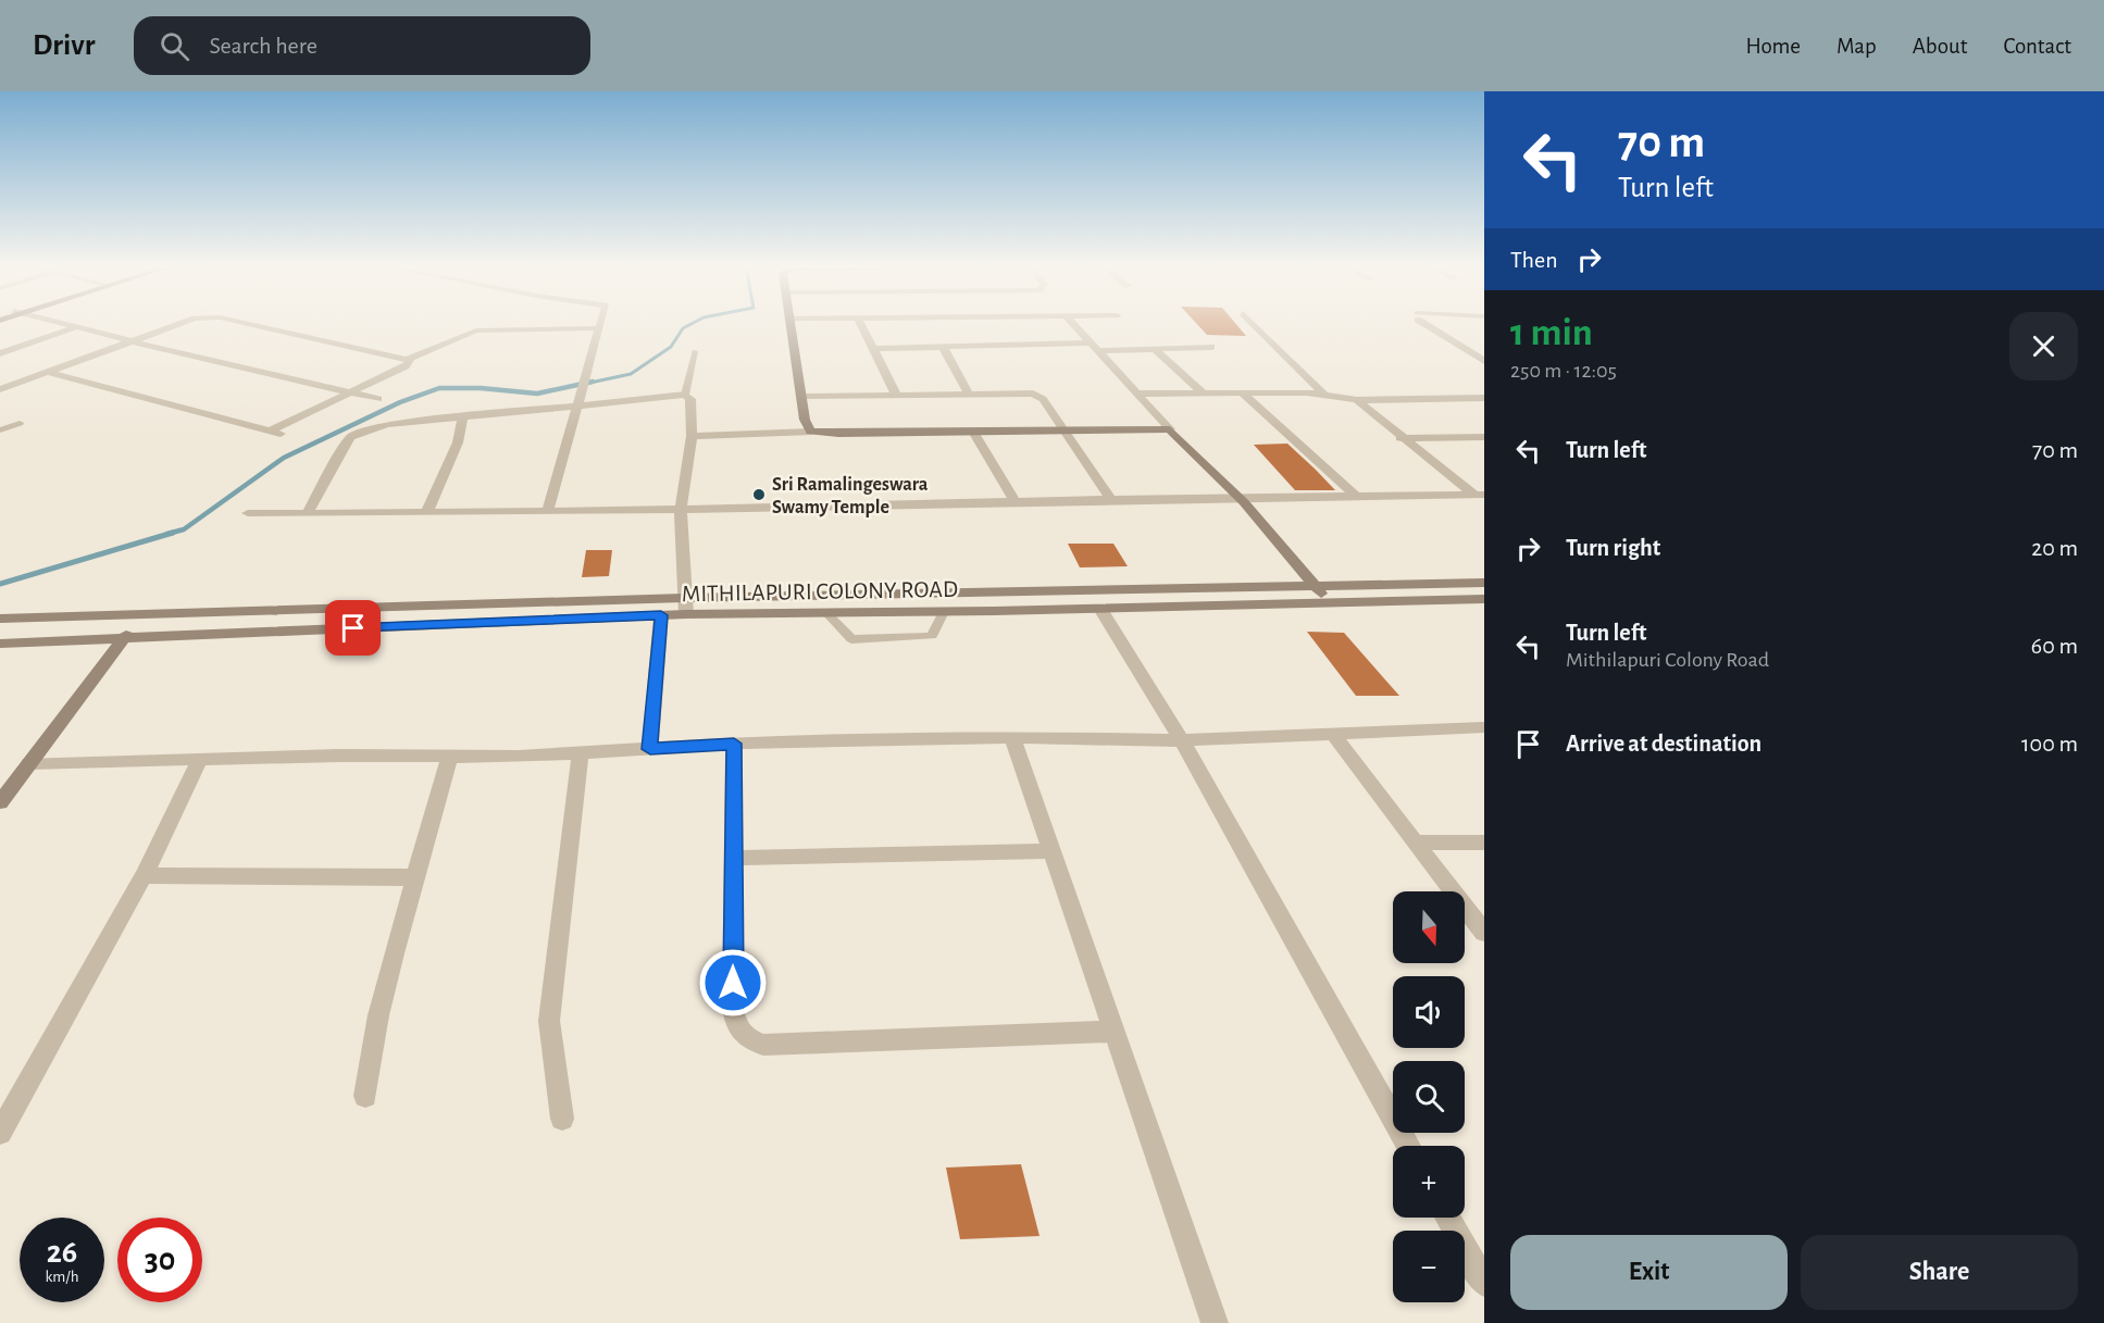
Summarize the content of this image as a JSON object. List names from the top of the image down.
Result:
{
  "streets": {
    "street": ["MITHILAPURI COLONY ROAD"]
  },
  "places": ["Sri Ramalingeswara Swamy Temple"],
  "north": "bottom",
  "page": {
    "header": "Drivr",
    "search": "Search here",
    "nav": [
      "Home",
      "Map",
      "About",
      "Contact"
    ],
    "turn": ["70 m", "Turn left"],
    "then": "Then",
    "heading": ["1 min", "250 m · 12:05"],
    "list": [
      {
        "name": "Turn left",
        "value": "70 m"
      },
      {
        "name": "Turn right",
        "value": "20 m"
      },
      {
        "name": "Turn left",
        "note": "Mithilapuri Colony Road",
        "value": "60 m"
      },
      {
        "name": "Arrive at destination",
        "value": "100 m"
      }
    ],
    "map_buttons": ["+", "−"],
    "speed": "26 km/h",
    "limit": "30",
    "buttons": ["Exit", "Share"]
  }
}
